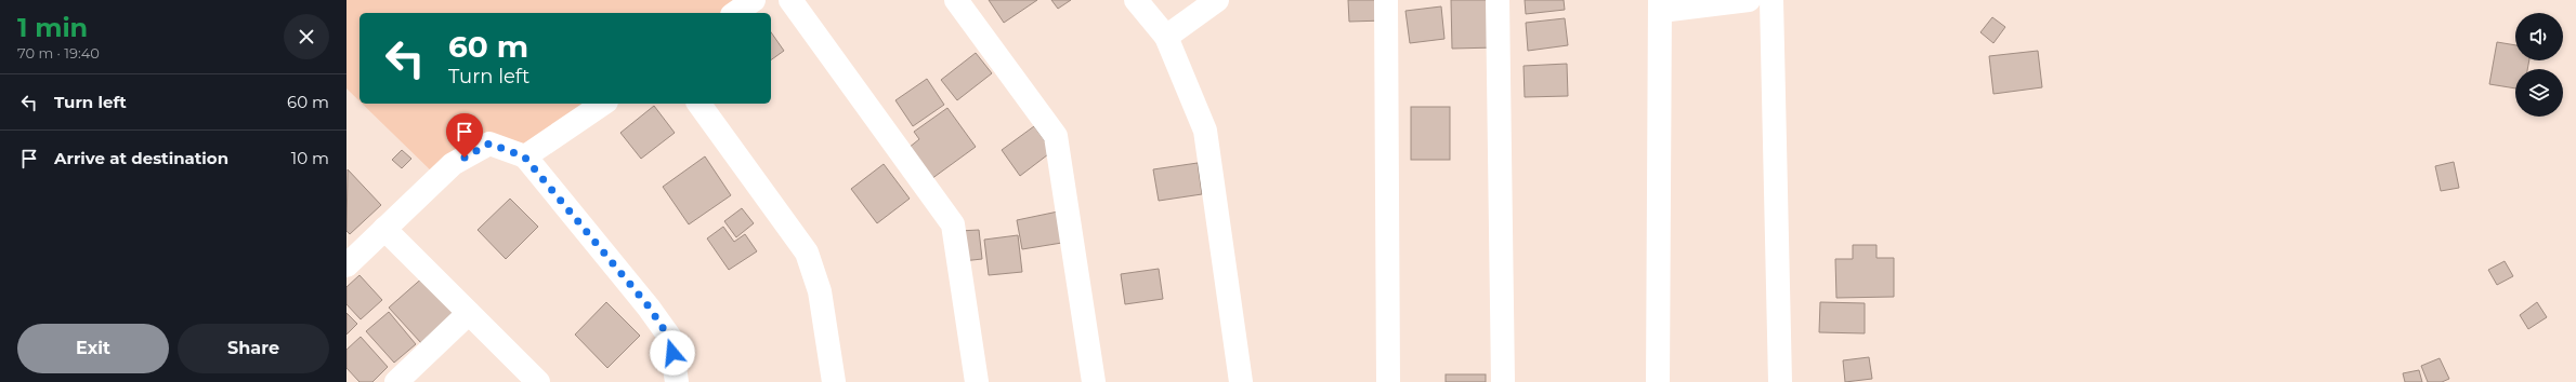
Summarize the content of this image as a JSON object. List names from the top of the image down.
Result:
{
  "page": {
    "heading": ["1 min", "70 m · 19:40"],
    "turn": ["60 m", "Turn left"],
    "list": [
      {
        "name": "Turn left",
        "value": "60 m"
      },
      {
        "name": "Arrive at destination",
        "value": "10 m"
      }
    ],
    "buttons": ["Exit", "Share"]
  }
}
